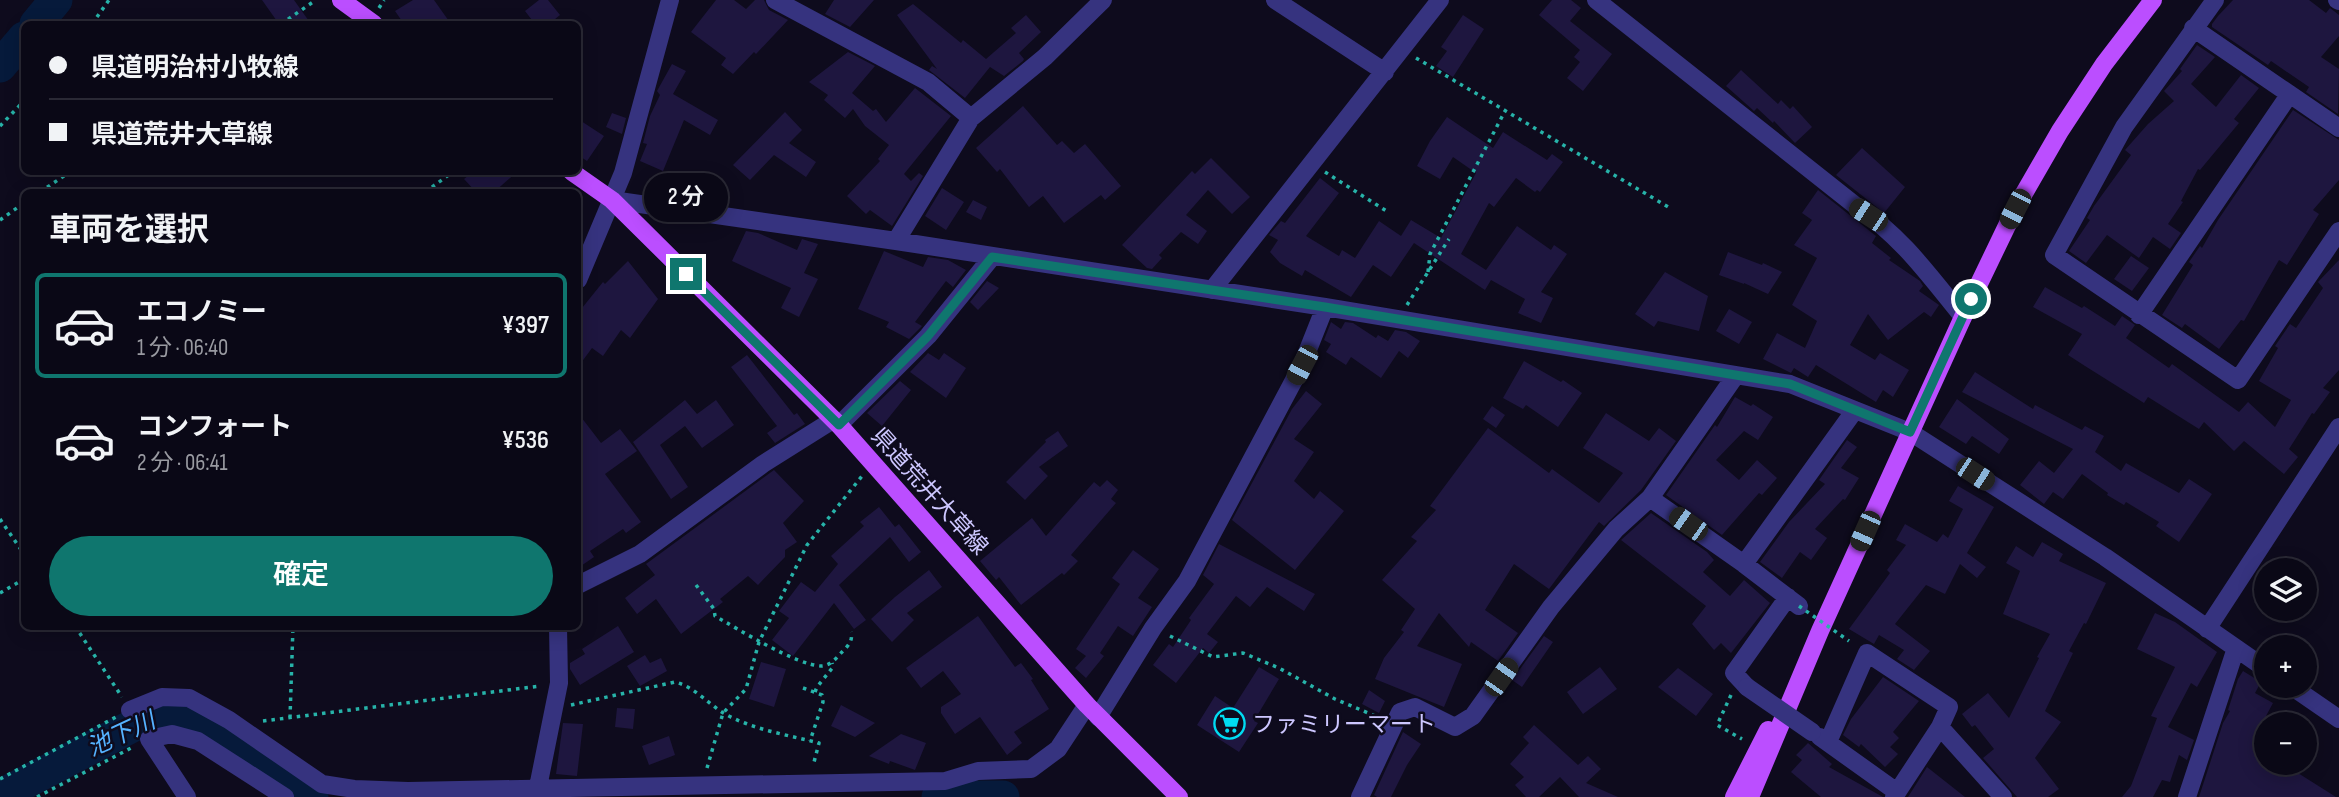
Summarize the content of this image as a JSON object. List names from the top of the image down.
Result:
{
  "streets": {
    "main road": ["県道荒井大草線"]
  },
  "water": ["池下川"],
  "places": {
    "supermarket": ["ファミリーマート"]
  },
  "page": {
    "banner": ["県道明治村小牧線", "県道荒井大草線"],
    "bubble": "2 分",
    "heading": "車両を選択",
    "list": [
      {
        "name": "エコノミー",
        "note": "1 分 · 06:40",
        "value": "¥397"
      },
      {
        "name": "コンフォート",
        "note": "2 分 · 06:41",
        "value": "¥536"
      }
    ],
    "buttons": "確定",
    "map_buttons": ["+", "−"]
  }
}
